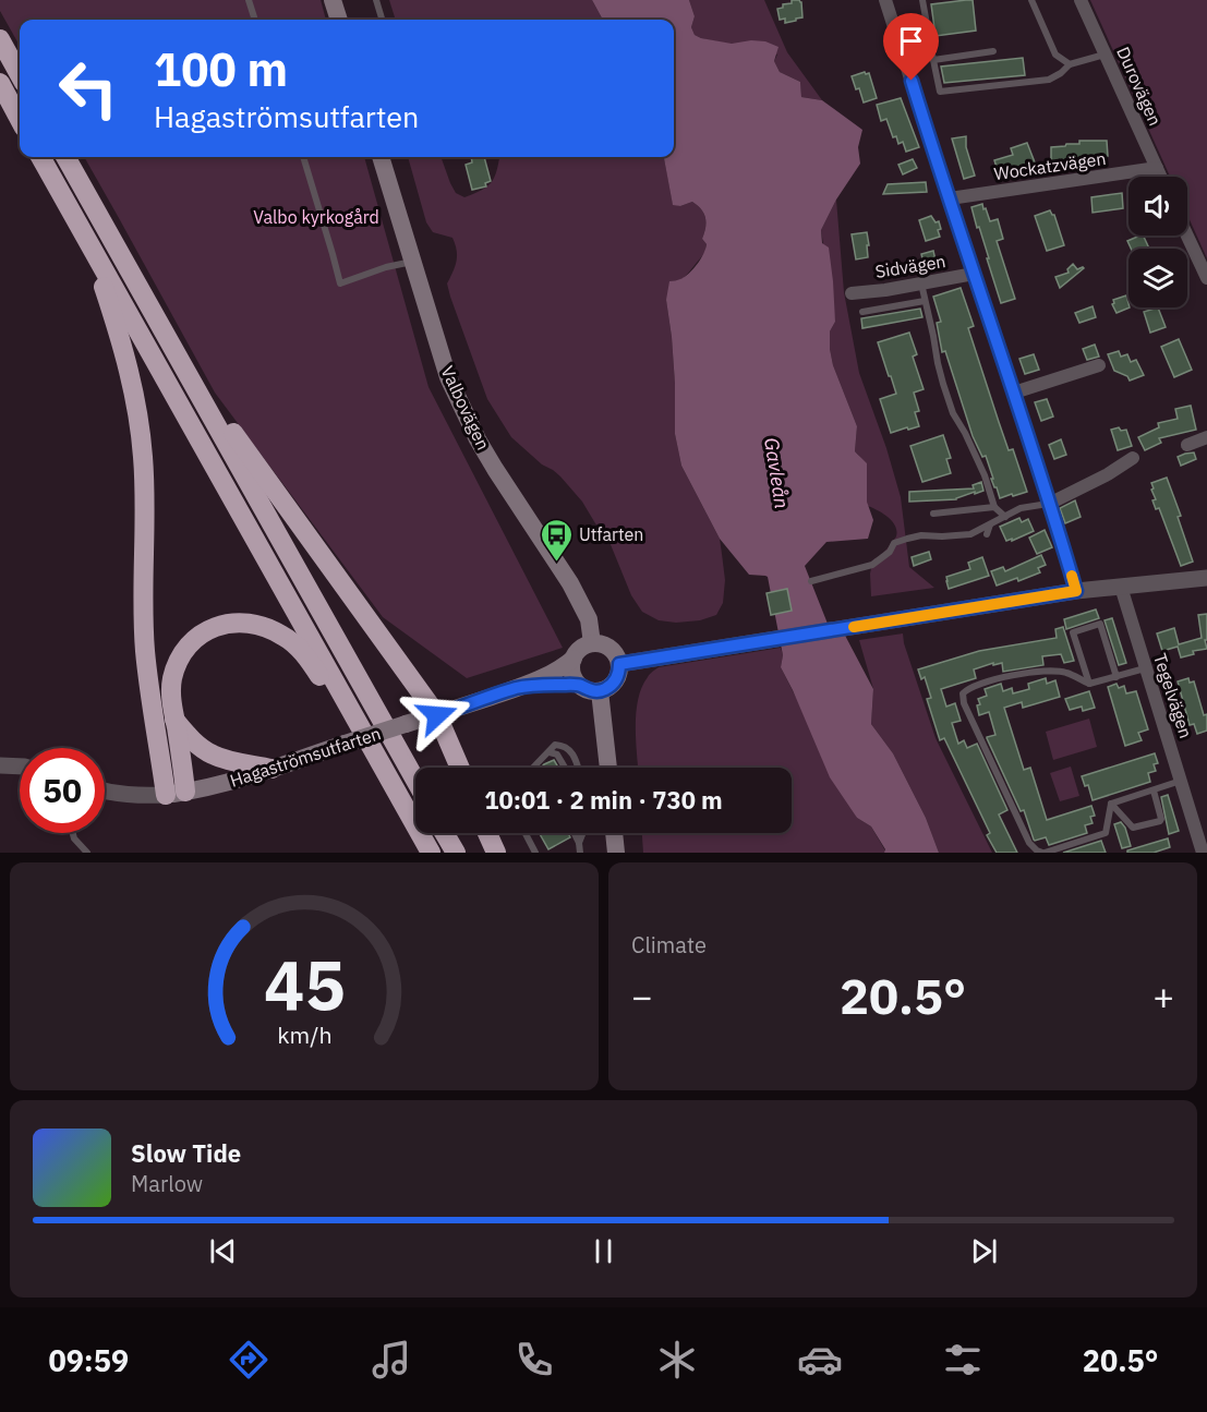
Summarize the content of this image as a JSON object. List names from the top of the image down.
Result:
{
  "streets": {
    "main road": ["Valbovägen", "Hagaströmsutfarten"],
    "street": [
      "Durovägen",
      "Wockatzvägen",
      "Sidvägen",
      "Tegelvägen"
    ]
  },
  "crossings": [
    ["Durovägen", "Wockatzvägen"],
    ["Valbovägen", "Hagaströmsutfarten"]
  ],
  "water": ["Gavleån"],
  "parks": ["Valbo kyrkogård"],
  "places": {
    "bus stop": ["Utfarten"]
  },
  "page": {
    "turn": ["100 m", "Hagaströmsutfarten"],
    "limit": "50",
    "trip": "10:01 · 2 min · 730 m",
    "tile": "Climate",
    "heat": ["−", "20.5°", "+"],
    "song": ["Slow Tide", "Marlow"],
    "tabs": ["09:59", "20.5°"],
    "gauge": ["45", "km/h"]
  }
}
